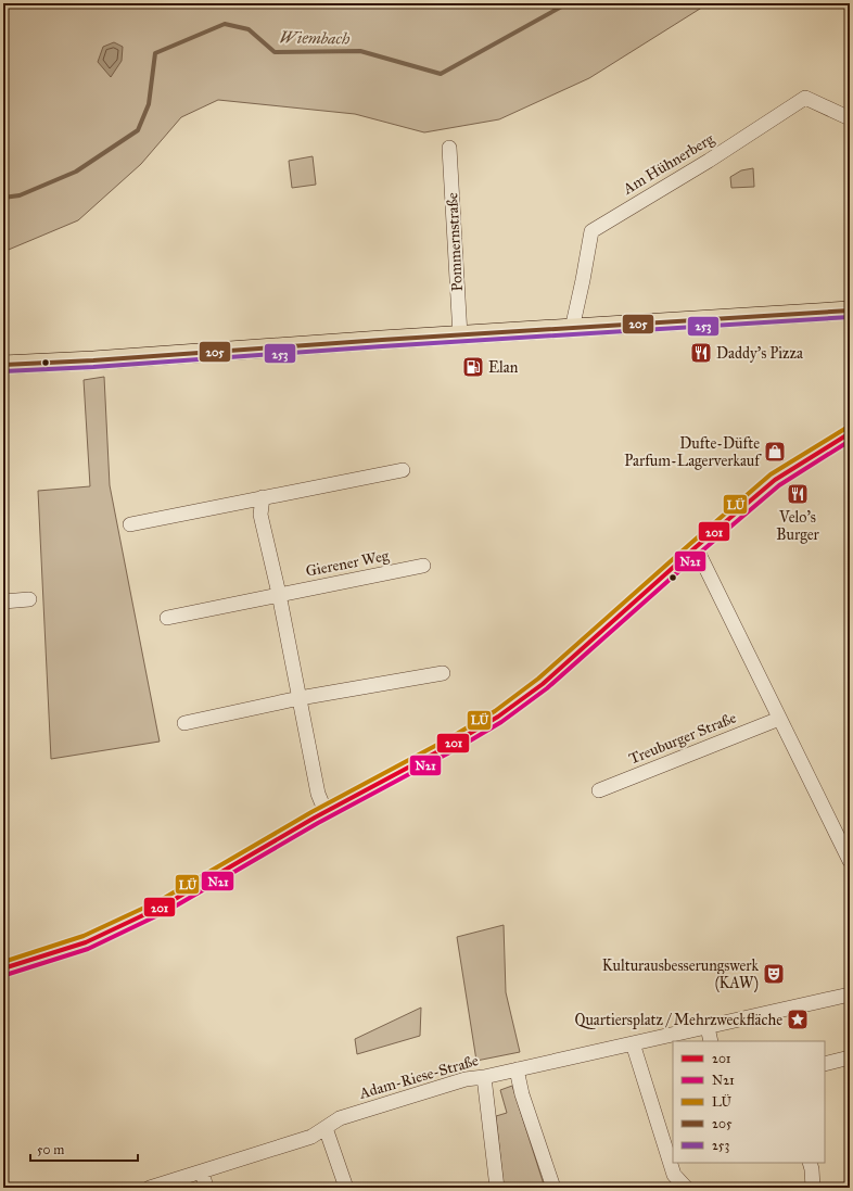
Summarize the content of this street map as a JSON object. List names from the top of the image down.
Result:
{
  "streets": {
    "street": [
      "Am Hühnerberg",
      "Pommernstraße",
      "Gierener Weg",
      "Treuburger Straße",
      "Adam-Riese-Straße"
    ]
  },
  "water": ["Wiembach"],
  "places": {
    "restaurant": ["Daddy's Pizza", "Velo's Burger"],
    "fuel station": ["Elan"],
    "shop": ["Dufte-Düfte Parfum-Lagerverkauf"],
    "theatre": ["Kulturausbesserungswerk (KAW)"],
    "place": ["Quartiersplatz / Mehrzweckfläche"]
  },
  "lines": [
    "transit line 205",
    "transit line 253",
    "transit line LÜ",
    "transit line 201",
    "transit line N21"
  ],
  "legend": [
    "201",
    "N21",
    "LÜ",
    "205",
    "253"
  ],
  "scale_bar": "50 m"
}
